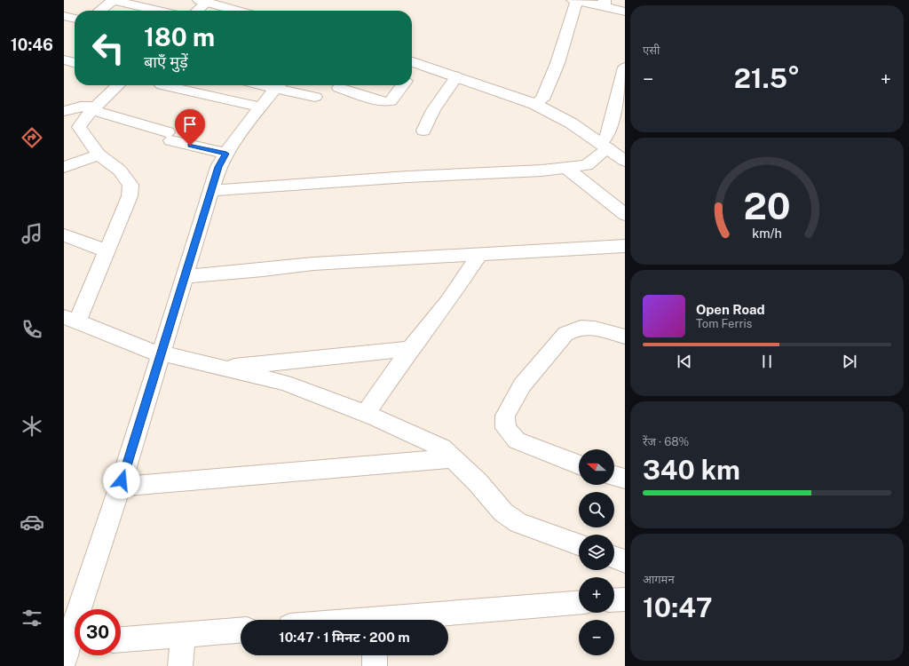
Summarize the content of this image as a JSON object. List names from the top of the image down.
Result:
{
  "north": "left",
  "page": {
    "tabs": "10:46",
    "tile": [
      "एसी",
      ["रेंज · 68%", "340 km"],
      ["आगमन", "10:47"]
    ],
    "turn": ["180 m", "बाएँ मुड़ें"],
    "heat": ["−", "21.5°", "+"],
    "song": ["Open Road", "Tom Ferris"],
    "map_buttons": ["+", "−"],
    "limit": "30",
    "trip": "10:47 · 1 मिनट · 200 m",
    "gauge": ["20", "km/h"]
  }
}
